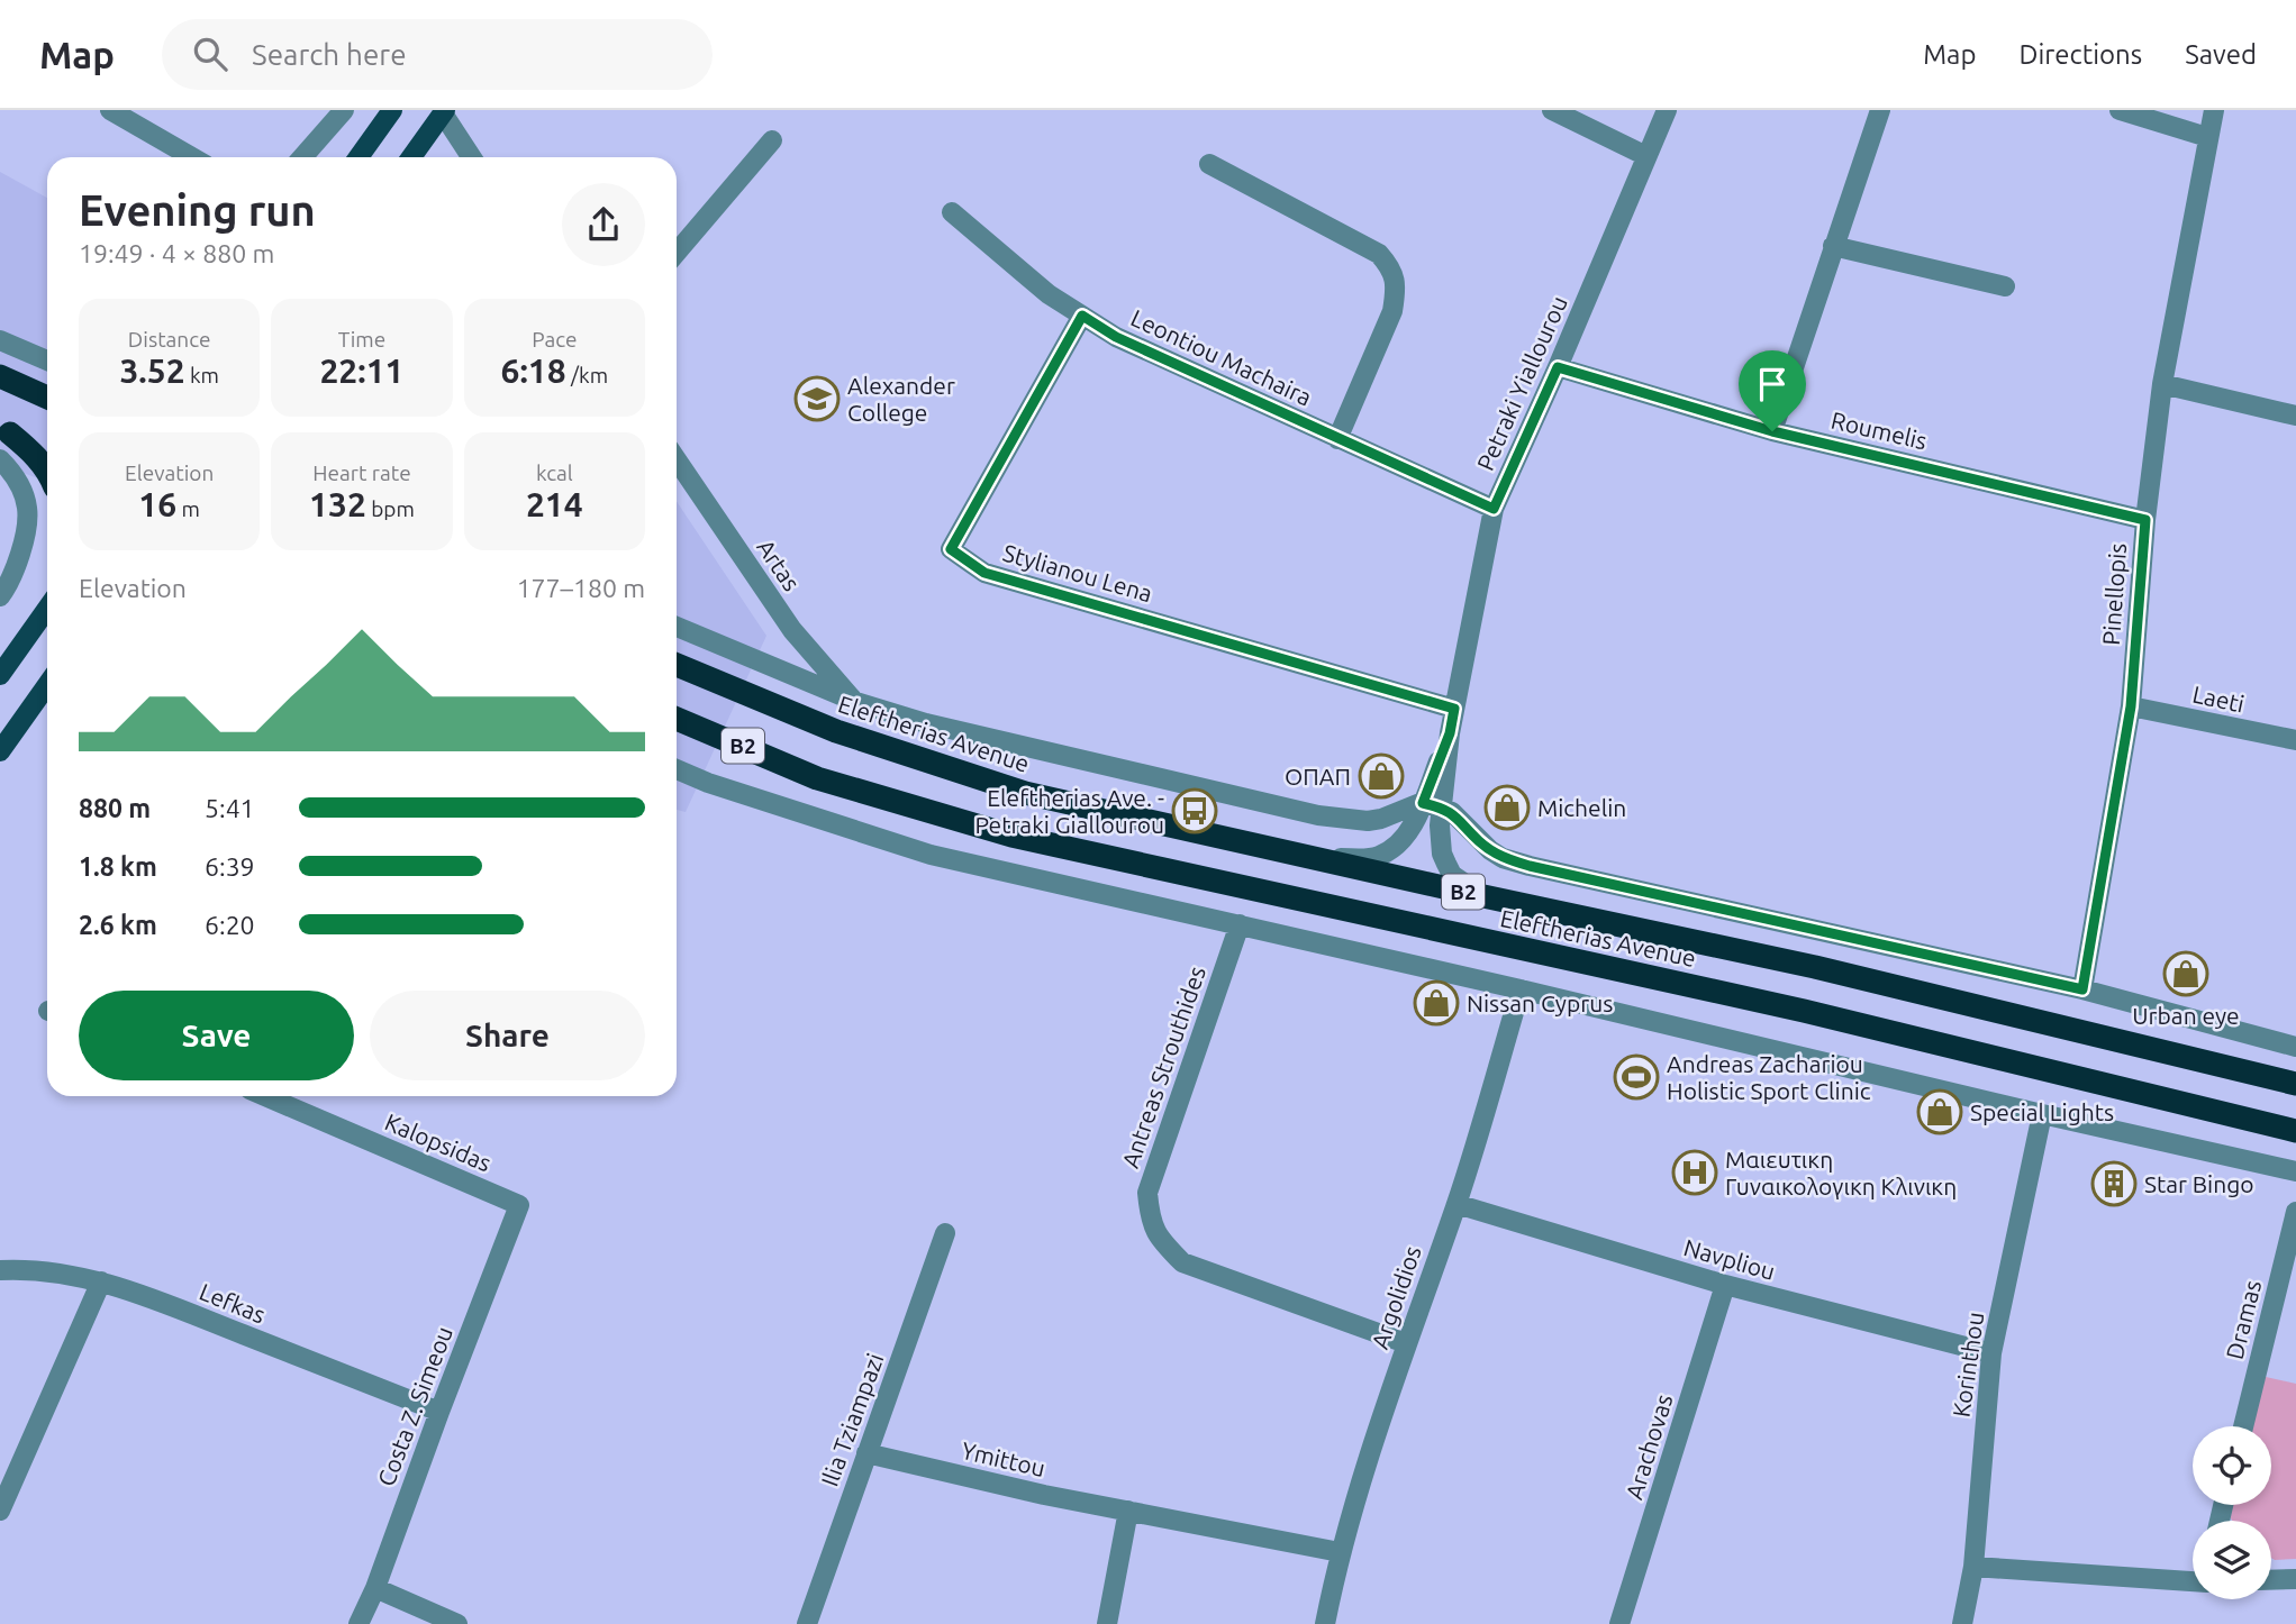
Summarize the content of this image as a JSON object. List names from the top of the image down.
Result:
{
  "streets": {
    "highway": ["Eleftherias Avenue", "B2"],
    "street": [
      "Leontiou Machaira",
      "Petraki Yiallourou",
      "Roumelis",
      "Artas",
      "Stylianou Lena",
      "Pinellopis",
      "Laeti",
      "Antreas Strouthides",
      "Kalopsidas",
      "Navpliou",
      "Argolidios",
      "Lefkas",
      "Dramas",
      "Korinthou",
      "Costa Z. Simeou",
      "Ilia Tziampazi",
      "Arachovas",
      "Ymittou"
    ]
  },
  "crossings": [
    ["Leontiou Machaira", "Petraki Yiallourou"],
    ["Leontiou Machaira", "Stylianou Lena"],
    ["Petraki Yiallourou", "Roumelis"],
    ["Petraki Yiallourou", "Stylianou Lena"],
    ["Petraki Yiallourou", "Eleftherias Avenue"],
    ["Roumelis", "Pinellopis"],
    ["Pinellopis", "Laeti"],
    ["Antreas Strouthides", "Argolidios"],
    ["Kalopsidas", "Costa Z. Simeou"],
    ["Navpliou", "Argolidios"],
    ["Navpliou", "Korinthou"],
    ["Navpliou", "Arachovas"],
    ["Argolidios", "Ymittou"],
    ["Lefkas", "Costa Z. Simeou"],
    ["Ilia Tziampazi", "Ymittou"]
  ],
  "places": {
    "school or university": ["Alexander College"],
    "shop": [
      "ΟΠΑΠ",
      "Michelin",
      "Urban eye",
      "Nissan Cyprus",
      "Special Lights"
    ],
    "bus stop": ["Eleftherias Ave. - Petraki Giallourou"],
    "sports": ["Andreas Zachariou Holistic Sport Clinic"],
    "hospital": ["Μαιευτικη Γυναικολογικη Κλινικη"],
    "building": ["Star Bingo"]
  },
  "page": {
    "header": "Map",
    "search": "Search here",
    "nav": ["Map", "Directions", "Saved"],
    "heading": ["Evening run", "19:49 · 4 × 880 m"],
    "stats": [
      ["Distance", "3.52 km"],
      ["Time", "22:11"],
      ["Pace", "6:18 /km"],
      ["Elevation", "16 m"],
      ["Heart rate", "132 bpm"],
      ["kcal", "214"]
    ],
    "chart": ["Elevation", "177–180 m"],
    "list": [
      {
        "name": "880 m",
        "note": "5:41"
      },
      {
        "name": "1.8 km",
        "note": "6:39"
      },
      {
        "name": "2.6 km",
        "note": "6:20"
      }
    ],
    "buttons": ["Save", "Share"]
  }
}
